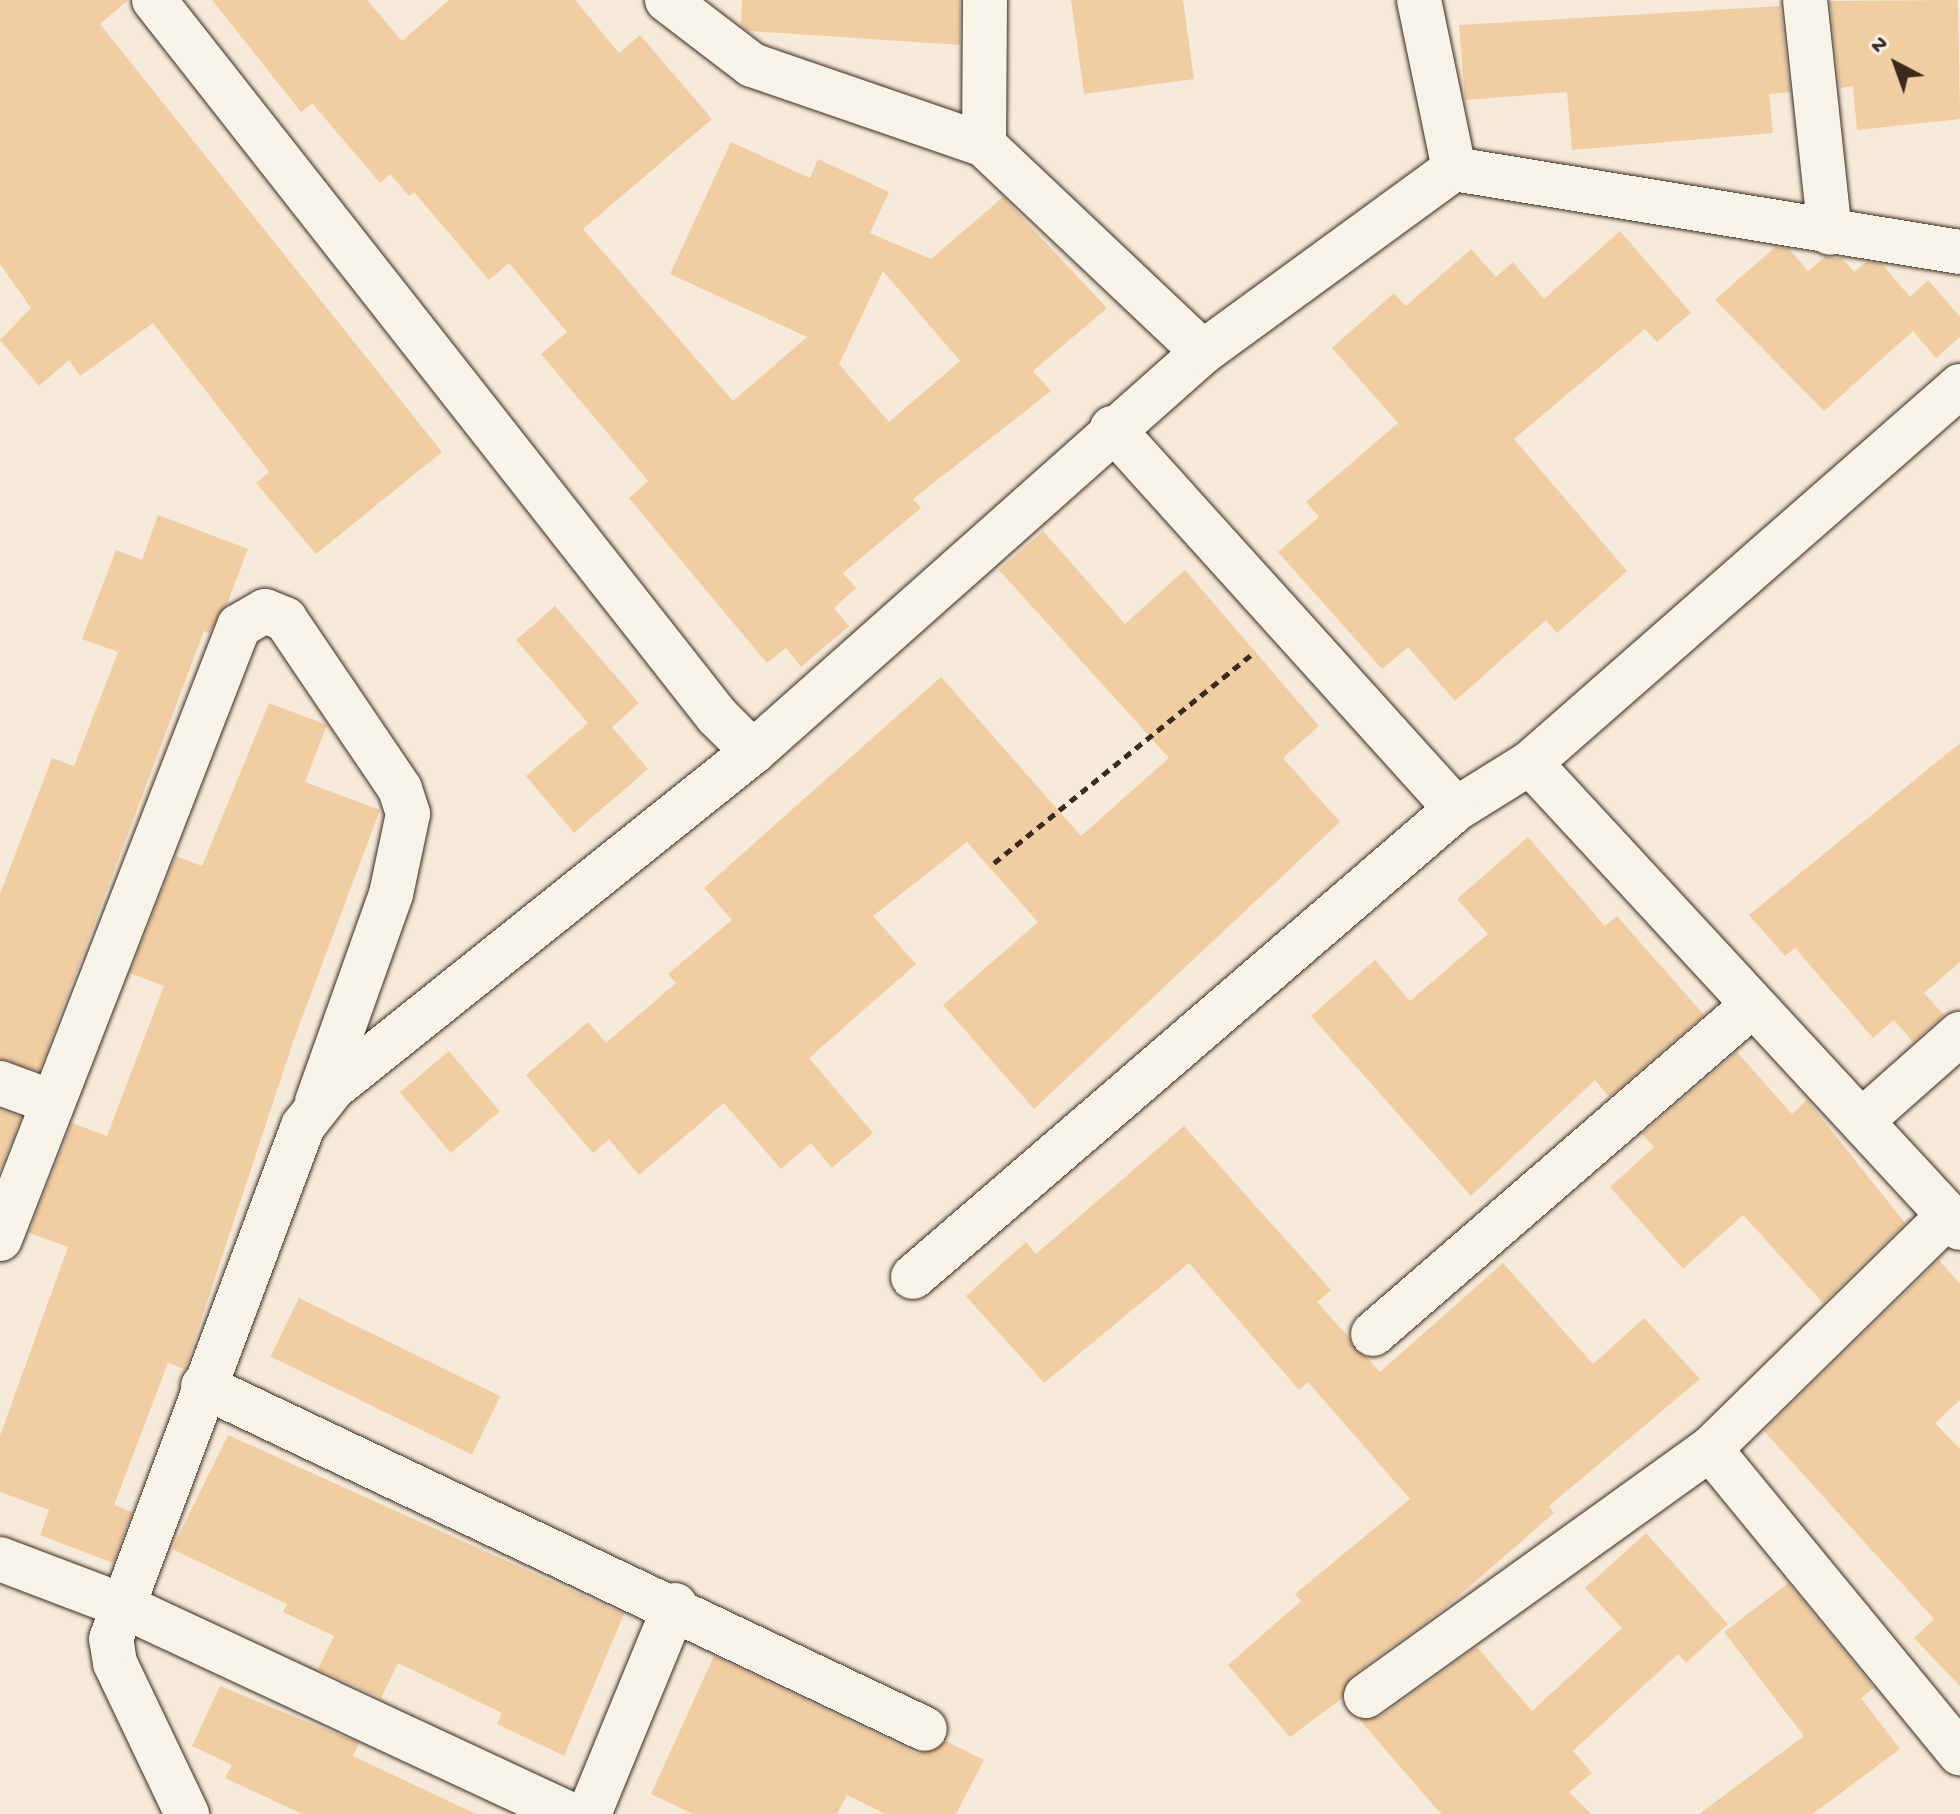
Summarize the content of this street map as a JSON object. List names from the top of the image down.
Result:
{
  "north": "top left"
}
